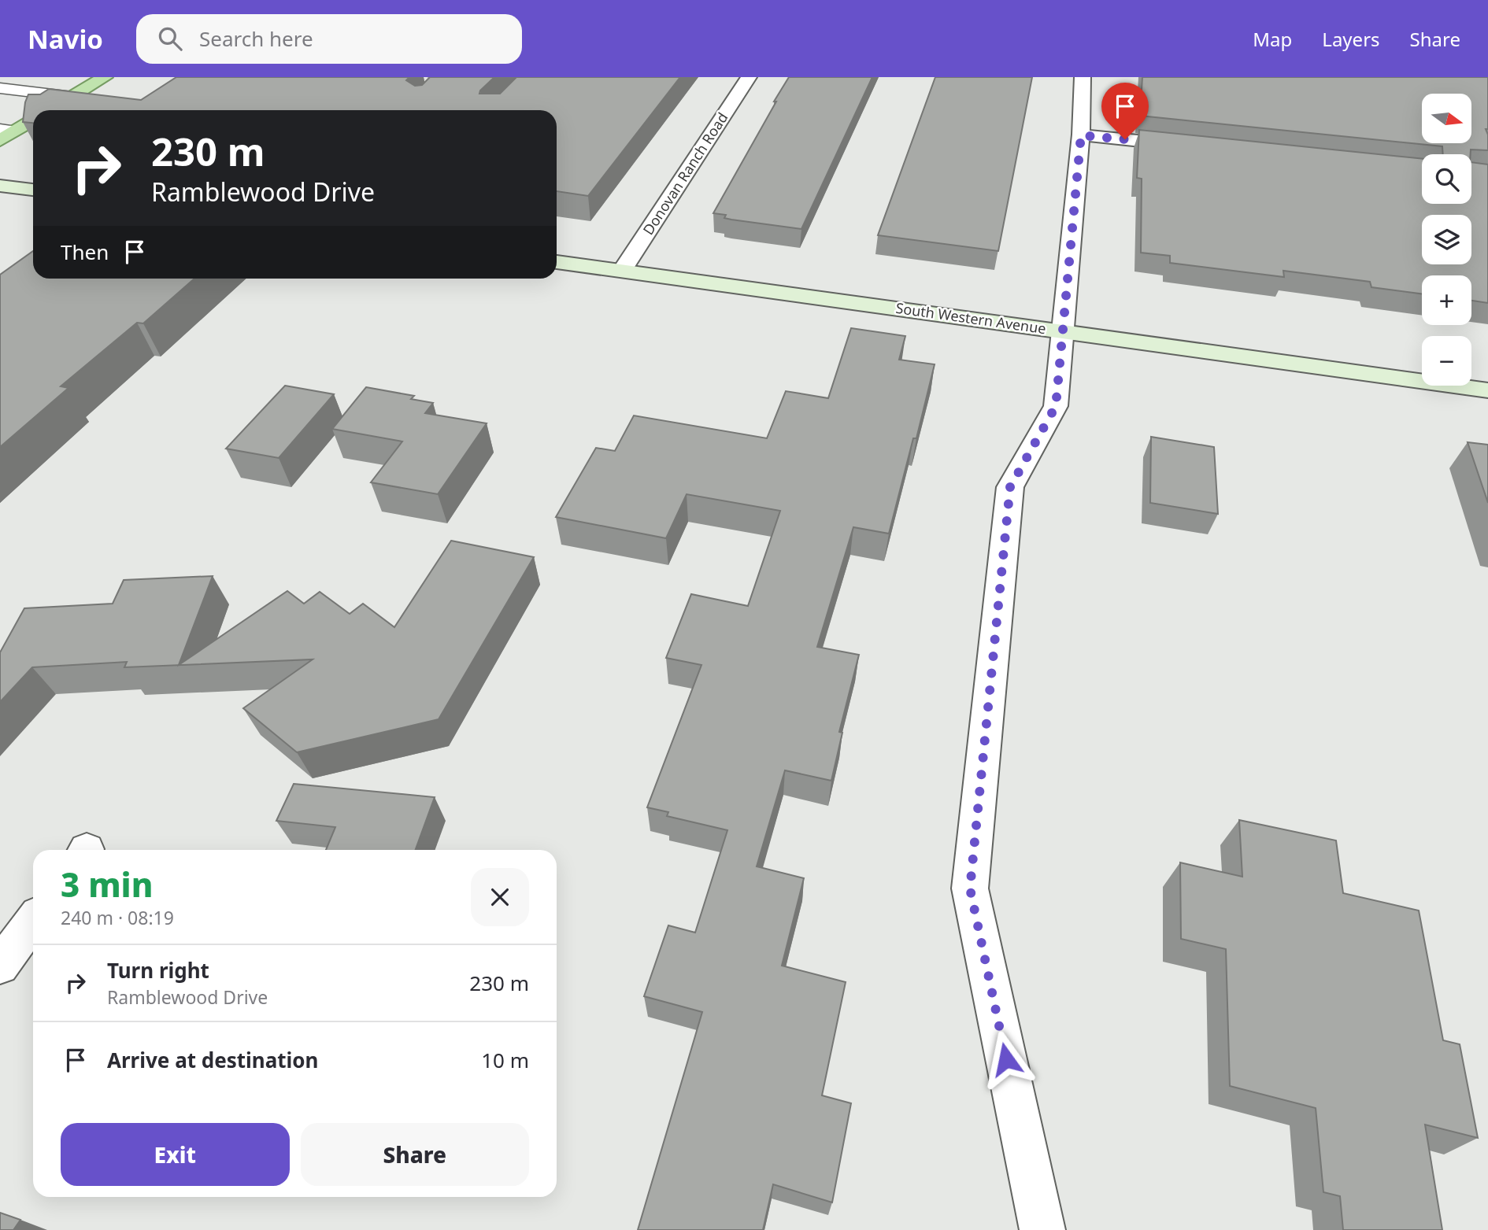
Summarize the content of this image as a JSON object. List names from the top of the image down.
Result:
{
  "streets": {
    "street": ["Donovan Ranch Road", "South Western Avenue"]
  },
  "crossings": [
    ["Donovan Ranch Road", "South Western Avenue"]
  ],
  "north": "right",
  "page": {
    "header": "Navio",
    "search": "Search here",
    "nav": ["Map", "Layers", "Share"],
    "map_buttons": ["+", "−"],
    "turn": ["230 m", "Ramblewood Drive"],
    "then": "Then",
    "heading": ["3 min", "240 m · 08:19"],
    "list": [
      {
        "name": "Turn right",
        "note": "Ramblewood Drive",
        "value": "230 m"
      },
      {
        "name": "Arrive at destination",
        "value": "10 m"
      }
    ],
    "buttons": ["Exit", "Share"]
  }
}
